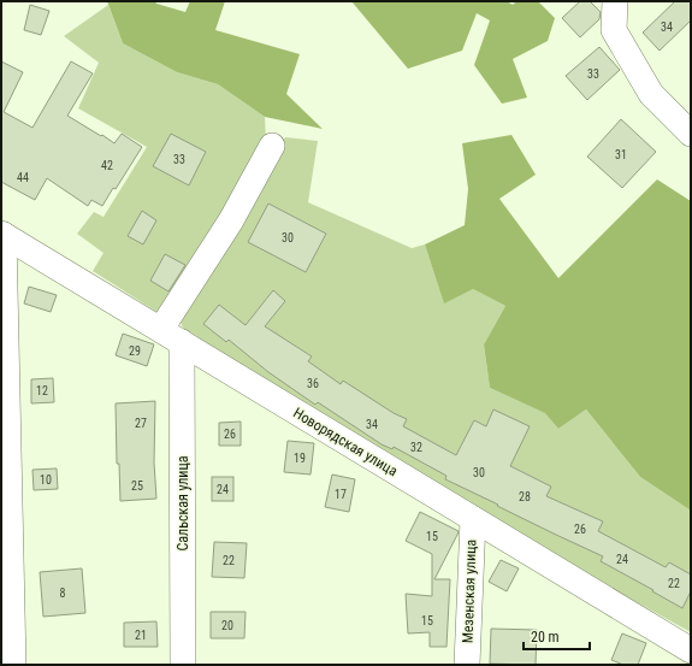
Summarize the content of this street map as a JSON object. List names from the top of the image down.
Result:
{
  "streets": {
    "street": ["Новорядская улица", "Сальская улица", "Мезенская улица"]
  },
  "crossings": [
    ["Новорядская улица", "Сальская улица"],
    ["Новорядская улица", "Мезенская улица"]
  ],
  "house_numbers": [
    "34",
    "33",
    "31",
    "33",
    "42",
    "44",
    "30",
    "29",
    "36",
    "12",
    "27",
    "34",
    "26",
    "32",
    "19",
    "30",
    "10",
    "25",
    "24",
    "17",
    "28",
    "26",
    "15",
    "24",
    "22",
    "22",
    "8",
    "15",
    "20",
    "21"
  ],
  "scale_bar": "20 m"
}
